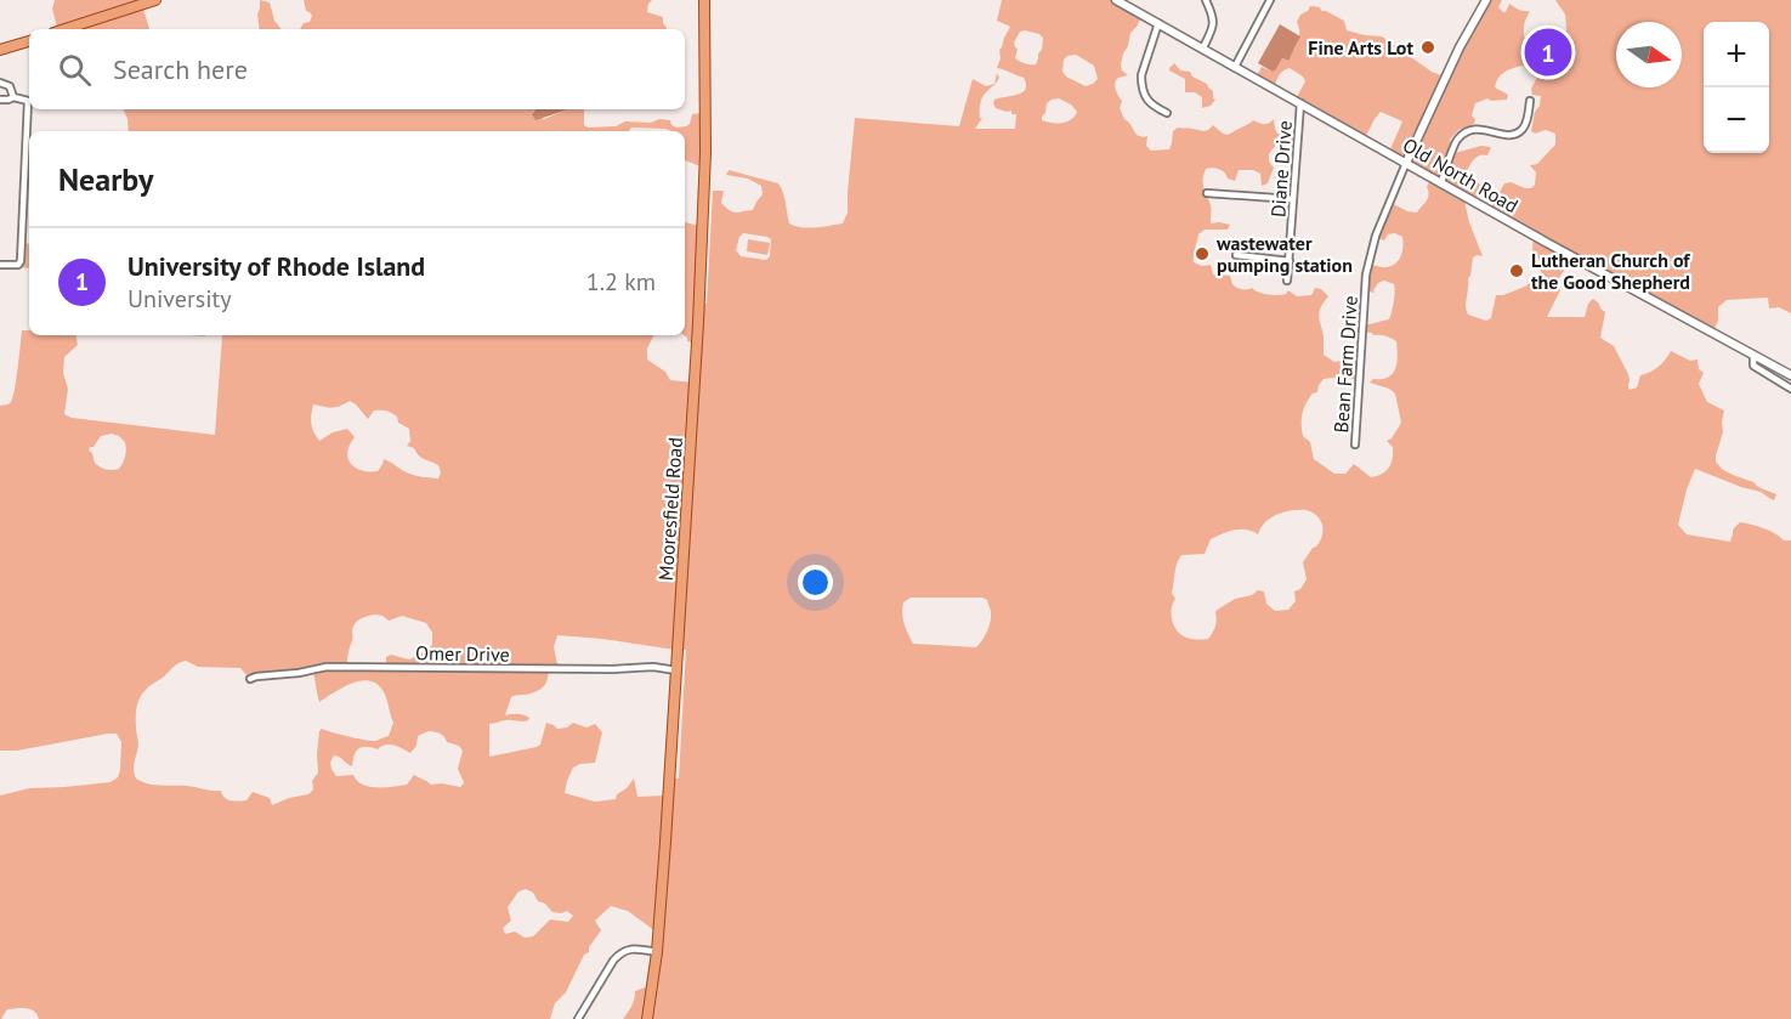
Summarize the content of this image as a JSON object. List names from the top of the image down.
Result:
{
  "streets": {
    "main road": ["Mooresfield Road"],
    "street": [
      "Diane Drive",
      "Old North Road",
      "Bean Farm Drive",
      "Omer Drive"
    ]
  },
  "crossings": [
    ["Diane Drive", "Old North Road"],
    ["Old North Road", "Bean Farm Drive"],
    ["Mooresfield Road", "Omer Drive"]
  ],
  "places": ["Fine Arts Lot", "wastewater pumping station", "Lutheran Church of the Good Shepherd"],
  "north": "right",
  "page": {
    "map_buttons": ["+", "−"],
    "pins": "1",
    "search": "Search here",
    "heading": "Nearby",
    "list": [
      {
        "mark": "1",
        "name": "University of Rhode Island",
        "note": "University",
        "value": "1.2 km"
      }
    ]
  }
}
